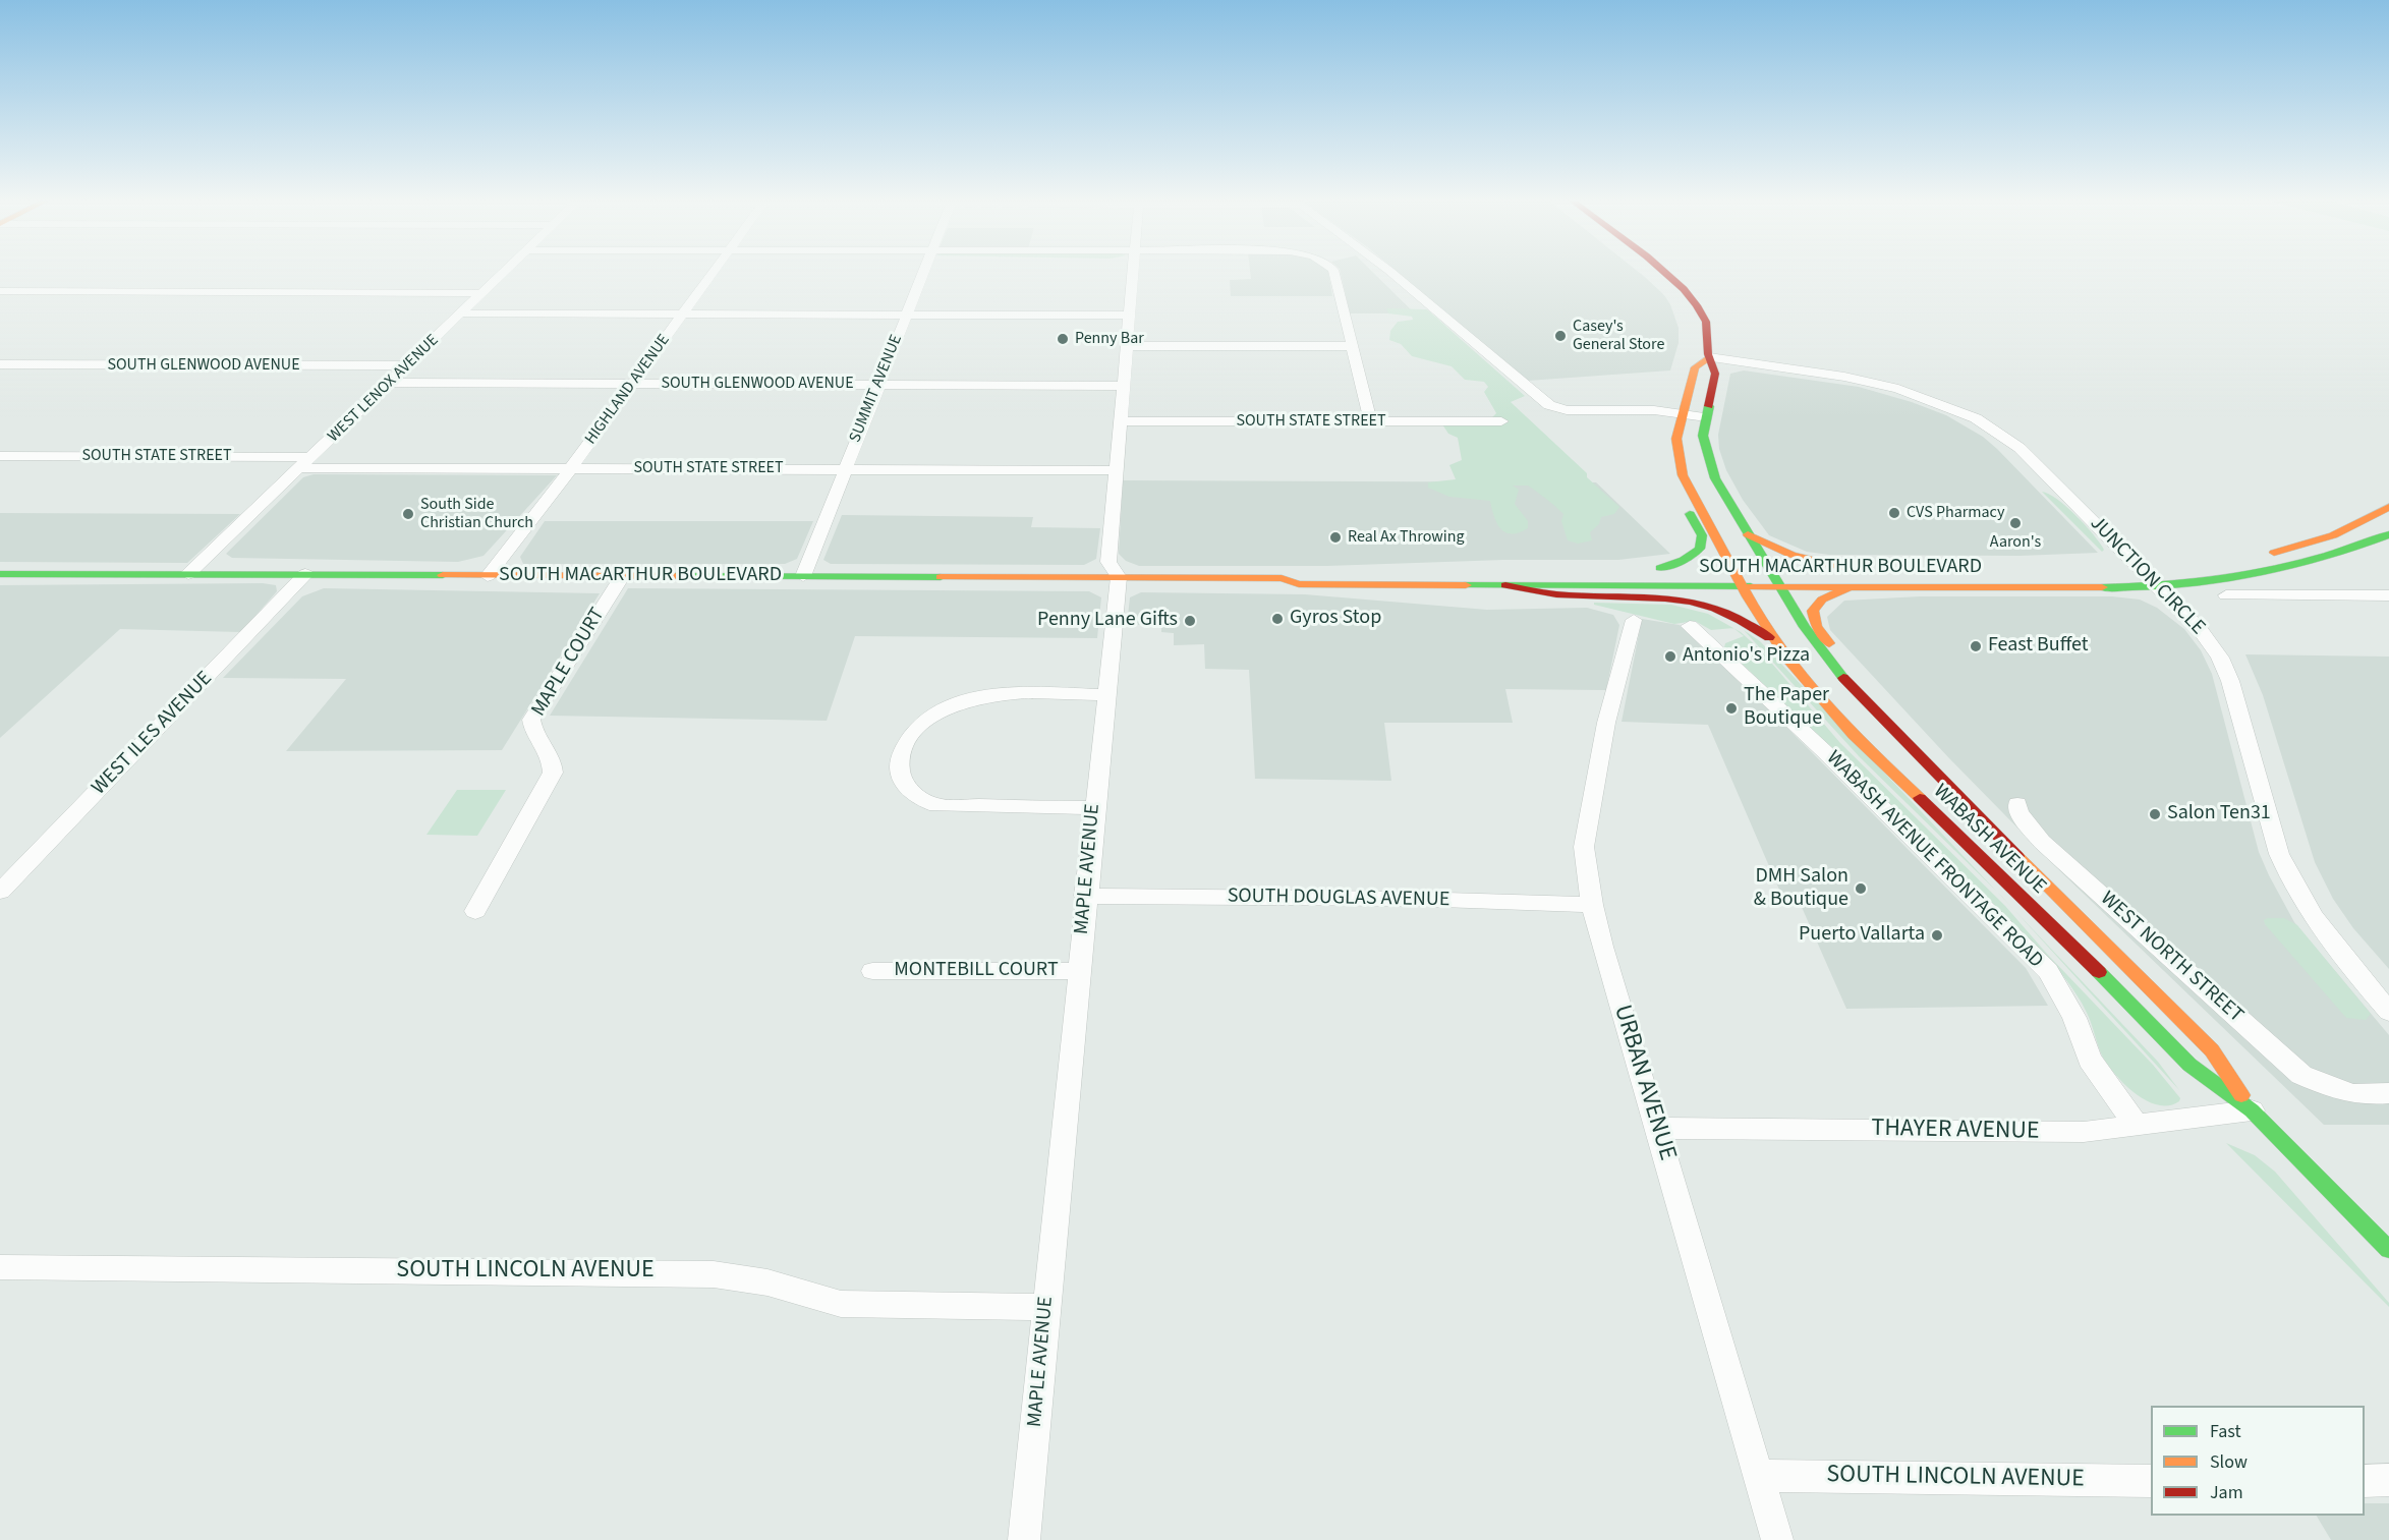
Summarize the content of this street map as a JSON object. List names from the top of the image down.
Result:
{
  "streets": {
    "main road": ["SOUTH MACARTHUR BOULEVARD", "WABASH AVENUE"],
    "street": [
      "SOUTH GLENWOOD AVENUE",
      "WEST LENOX AVENUE",
      "SUMMIT AVENUE",
      "HIGHLAND AVENUE",
      "SOUTH STATE STREET",
      "JUNCTION CIRCLE",
      "MAPLE COURT",
      "WEST ILES AVENUE",
      "WABASH AVENUE FRONTAGE ROAD",
      "MAPLE AVENUE",
      "SOUTH DOUGLAS AVENUE",
      "WEST NORTH STREET",
      "MONTEBILL COURT",
      "URBAN AVENUE",
      "THAYER AVENUE",
      "SOUTH LINCOLN AVENUE"
    ]
  },
  "crossings": [
    ["SOUTH GLENWOOD AVENUE", "WEST LENOX AVENUE"],
    ["SOUTH GLENWOOD AVENUE", "SUMMIT AVENUE"],
    ["SOUTH GLENWOOD AVENUE", "HIGHLAND AVENUE"],
    ["SOUTH GLENWOOD AVENUE", "MAPLE AVENUE"],
    ["WEST LENOX AVENUE", "SOUTH STATE STREET"],
    ["WEST LENOX AVENUE", "SOUTH MACARTHUR BOULEVARD"],
    ["SUMMIT AVENUE", "SOUTH STATE STREET"],
    ["SUMMIT AVENUE", "SOUTH MACARTHUR BOULEVARD"],
    ["HIGHLAND AVENUE", "SOUTH STATE STREET"],
    ["HIGHLAND AVENUE", "SOUTH MACARTHUR BOULEVARD"],
    ["SOUTH STATE STREET", "MAPLE AVENUE"],
    ["SOUTH MACARTHUR BOULEVARD", "JUNCTION CIRCLE"],
    ["SOUTH MACARTHUR BOULEVARD", "MAPLE COURT"],
    ["SOUTH MACARTHUR BOULEVARD", "WEST ILES AVENUE"],
    ["SOUTH MACARTHUR BOULEVARD", "WABASH AVENUE"],
    ["SOUTH MACARTHUR BOULEVARD", "MAPLE AVENUE"],
    ["WABASH AVENUE", "THAYER AVENUE"],
    ["WABASH AVENUE FRONTAGE ROAD", "THAYER AVENUE"],
    ["MAPLE AVENUE", "SOUTH DOUGLAS AVENUE"],
    ["MAPLE AVENUE", "MONTEBILL COURT"],
    ["MAPLE AVENUE", "SOUTH LINCOLN AVENUE"],
    ["SOUTH DOUGLAS AVENUE", "URBAN AVENUE"],
    ["URBAN AVENUE", "THAYER AVENUE"],
    ["URBAN AVENUE", "SOUTH LINCOLN AVENUE"]
  ],
  "places": [
    "Casey's General Store",
    "Penny Bar",
    "CVS Pharmacy",
    "South Side Christian Church",
    "Aaron's",
    "Real Ax Throwing",
    "Gyros Stop",
    "Penny Lane Gifts",
    "Feast Buffet",
    "Antonio's Pizza",
    "The Paper Boutique",
    "Salon Ten31",
    "DMH Salon & Boutique",
    "Puerto Vallarta"
  ],
  "legend": ["Fast", "Slow", "Jam"]
}
